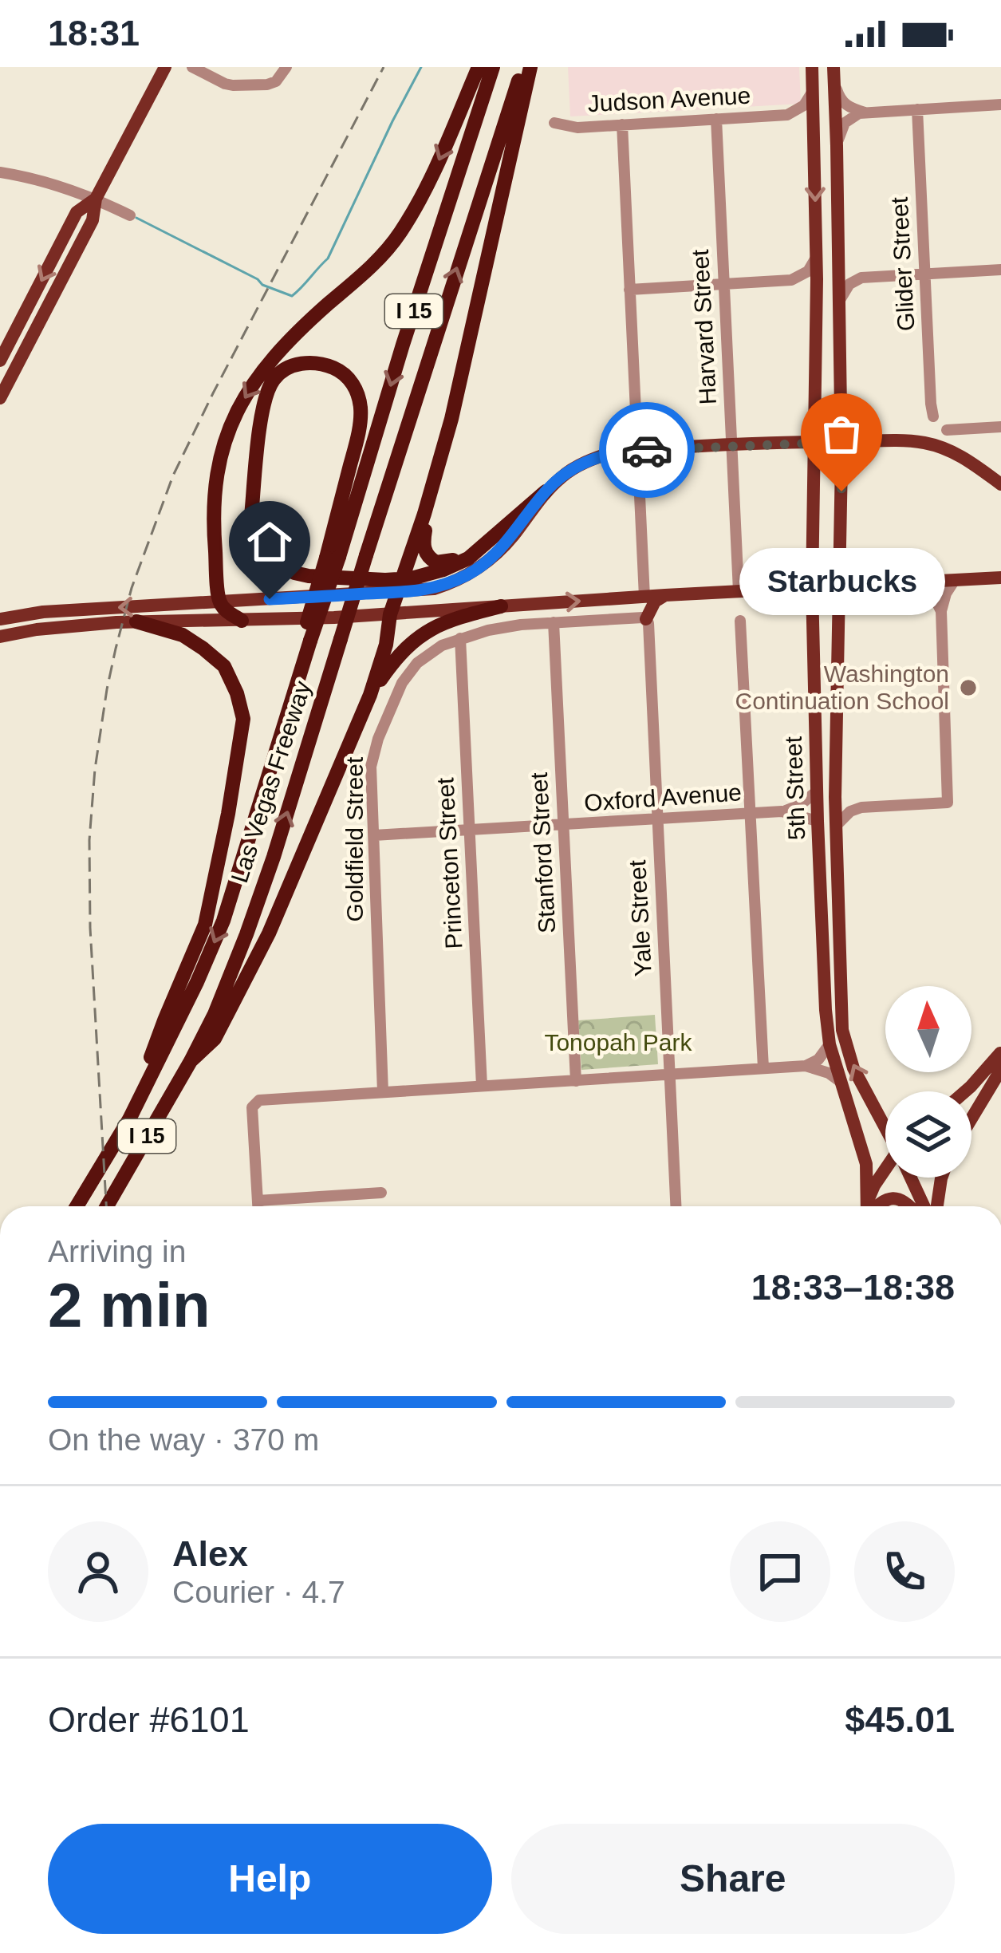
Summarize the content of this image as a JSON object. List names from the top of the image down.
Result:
{
  "streets": {
    "highway": ["I 15", "Las Vegas Freeway"],
    "main road": ["5th Street"],
    "street": [
      "Judson Avenue",
      "Glider Street",
      "Harvard Street",
      "Oxford Avenue",
      "Goldfield Street",
      "Stanford Street",
      "Princeton Street",
      "Yale Street"
    ]
  },
  "crossings": [
    ["Judson Avenue", "Harvard Street"],
    ["Judson Avenue", "5th Street"],
    ["5th Street", "Oxford Avenue"],
    ["Oxford Avenue", "Goldfield Street"],
    ["Oxford Avenue", "Stanford Street"],
    ["Oxford Avenue", "Princeton Street"],
    ["Oxford Avenue", "Yale Street"],
    ["Goldfield Street", "Stanford Street"],
    ["Goldfield Street", "Princeton Street"],
    ["Goldfield Street", "Yale Street"]
  ],
  "parks": ["Tonopah Park"],
  "places": ["Starbucks", "Washington Continuation School"],
  "north": "top",
  "page": {
    "status": "18:31",
    "bubble": "Starbucks",
    "heading": ["2 min", "Arriving in", "18:33–18:38"],
    "panel": [
      "Alex",
      "Courier · 4.7",
      "Order #6101",
      "$45.01"
    ],
    "bar": "On the way · 370 m",
    "buttons": ["Help", "Share"]
  }
}
